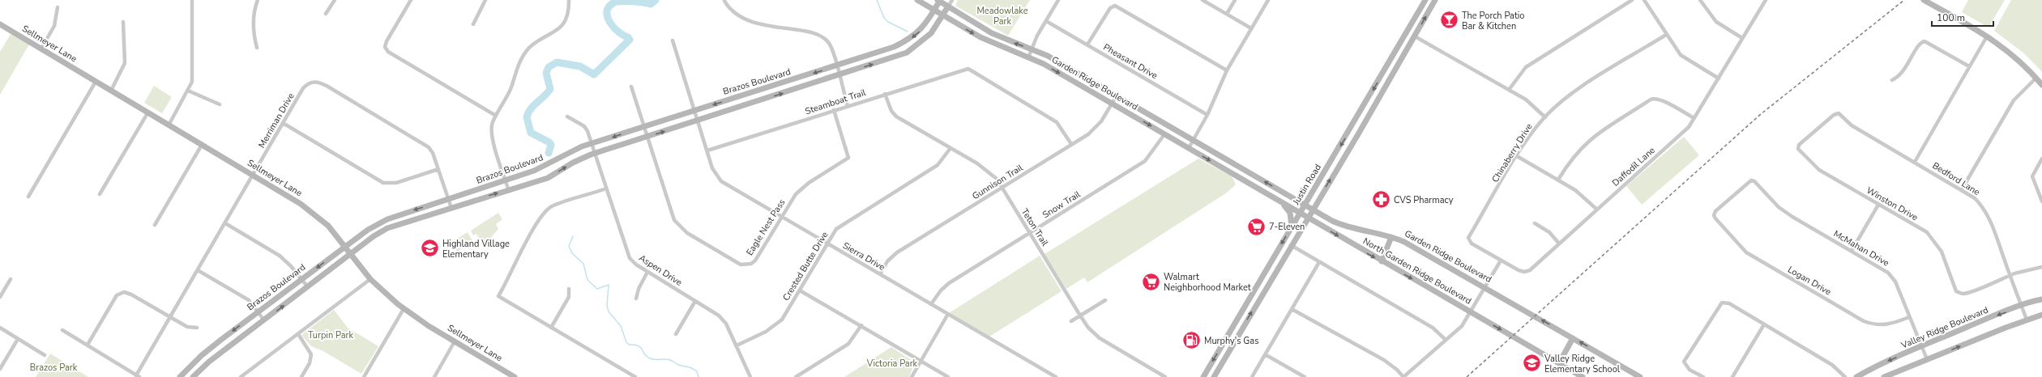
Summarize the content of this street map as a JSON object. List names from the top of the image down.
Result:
{
  "streets": {
    "main road": [
      "Sellmeyer Lane",
      "Brazos Boulevard",
      "Garden Ridge Boulevard",
      "Justin Road",
      "North Garden Ridge Boulevard",
      "Valley Ridge Boulevard"
    ],
    "street": [
      "Pheasant Drive",
      "Steamboat Trail",
      "Merriman Drive",
      "Chinaberry Drive",
      "Daffodil Lane",
      "Bedford Lane",
      "Gunnison Trail",
      "Winston Drive",
      "Snow Trail",
      "Eagle Nest Pass",
      "Teton Trail",
      "McMahan Drive",
      "Sierra Drive",
      "Crested Butte Drive",
      "Aspen Drive",
      "Logan Drive"
    ]
  },
  "crossings": [
    ["Sellmeyer Lane", "Brazos Boulevard"],
    ["Sellmeyer Lane", "Merriman Drive"],
    ["Brazos Boulevard", "Garden Ridge Boulevard"],
    ["Brazos Boulevard", "Merriman Drive"],
    ["Brazos Boulevard", "Eagle Nest Pass"],
    ["Brazos Boulevard", "Sierra Drive"],
    ["Brazos Boulevard", "Aspen Drive"],
    ["Garden Ridge Boulevard", "Gunnison Trail"],
    ["Garden Ridge Boulevard", "Justin Road"],
    ["Garden Ridge Boulevard", "Snow Trail"],
    ["Garden Ridge Boulevard", "North Garden Ridge Boulevard"],
    ["Steamboat Trail", "Gunnison Trail"],
    ["Steamboat Trail", "Eagle Nest Pass"],
    ["Steamboat Trail", "Teton Trail"],
    ["Steamboat Trail", "Sierra Drive"],
    ["Chinaberry Drive", "Daffodil Lane"],
    ["Bedford Lane", "Winston Drive"],
    ["Bedford Lane", "Valley Ridge Boulevard"],
    ["Gunnison Trail", "Teton Trail"],
    ["Gunnison Trail", "Sierra Drive"],
    ["Justin Road", "North Garden Ridge Boulevard"],
    ["Snow Trail", "Teton Trail"],
    ["Snow Trail", "Sierra Drive"],
    ["Eagle Nest Pass", "Sierra Drive"],
    ["Teton Trail", "Crested Butte Drive"],
    ["McMahan Drive", "Logan Drive"],
    ["McMahan Drive", "Valley Ridge Boulevard"],
    ["Sierra Drive", "Crested Butte Drive"],
    ["Crested Butte Drive", "Aspen Drive"]
  ],
  "one_way": ["North Garden Ridge Boulevard"],
  "parks": [
    "Meadowlake Park",
    "Turpin Park",
    "Victoria Park",
    "Brazos Park"
  ],
  "places": {
    "bar": ["The Porch Patio Bar & Kitchen"],
    "pharmacy": ["CVS Pharmacy"],
    "supermarket": ["7-Eleven", "Walmart Neighborhood Market"],
    "school or university": ["Highland Village Elementary", "Valley Ridge Elementary School"],
    "fuel station": ["Murphy's Gas"]
  },
  "scale_bar": "100 m"
}
